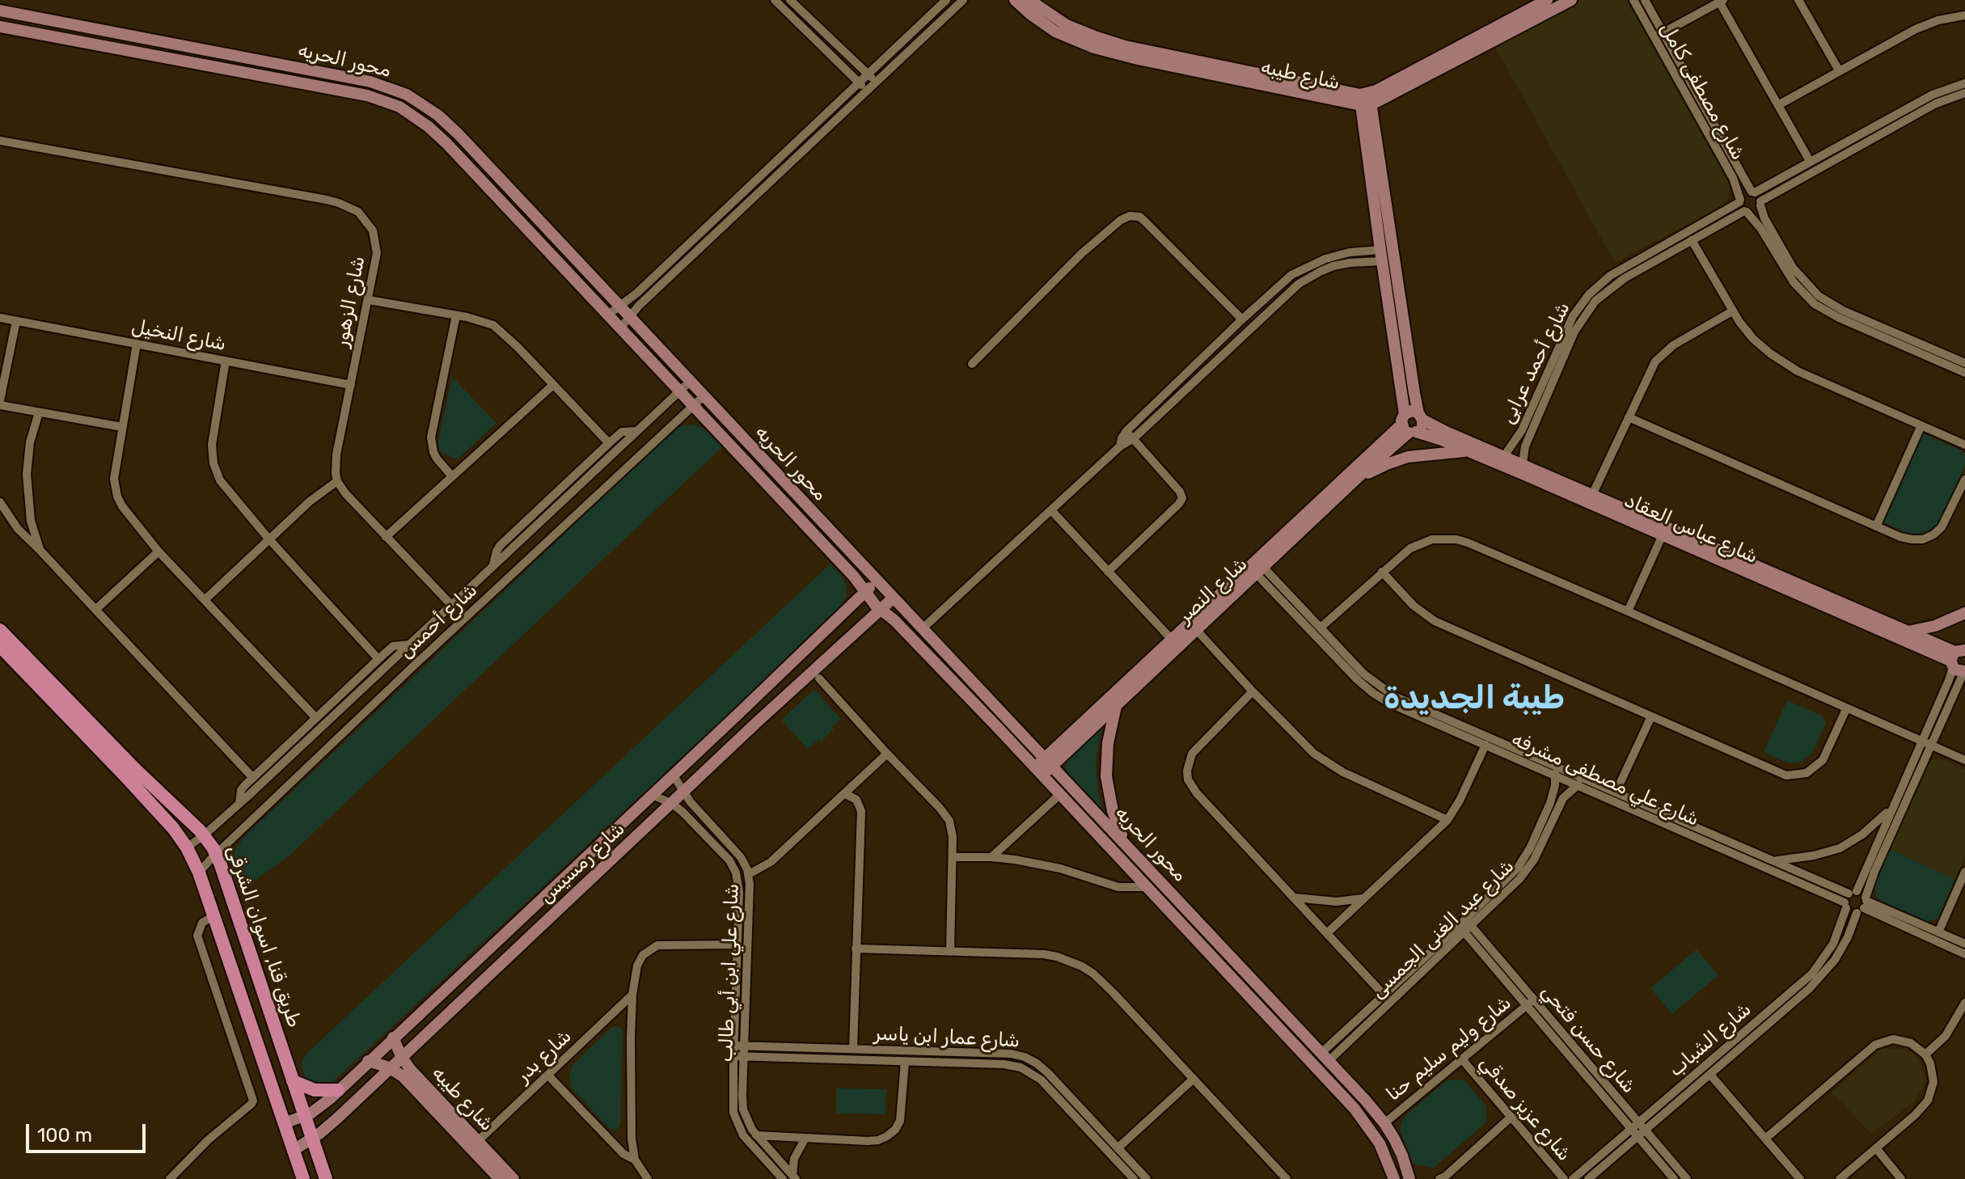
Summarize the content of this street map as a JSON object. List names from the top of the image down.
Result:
{
  "streets": {
    "main road": [
      "محور الحريه",
      "شارع طيبه",
      "شارع عباس العقاد",
      "شارع النصر",
      "شارع رمسيس",
      "طريق قنا, اسوان الشرقى"
    ],
    "street": [
      "شارع مصطفى كامل",
      "شارع الزهور",
      "شارع النخيل",
      "شارع أحمد عرابى",
      "شارع أحمس",
      "شارع علي مصطفى مشرفه",
      "شارع عبد الغنى الجمسى",
      "شارع علي ابن أبي طالب",
      "شارع عمار ابن ياسر",
      "شارع حسن فتحي",
      "شارع الشباب",
      "شارع وليم سليم حنا",
      "شارع بدر",
      "شارع عزيز صدقي"
    ]
  },
  "crossings": [
    ["محور الحريه", "شارع النصر"],
    ["محور الحريه", "شارع أحمس"],
    ["محور الحريه", "شارع رمسيس"],
    ["محور الحريه", "شارع عبد الغنى الجمسى"],
    ["محور الحريه", "شارع وليم سليم حنا"],
    ["شارع طيبه", "شارع رمسيس"],
    ["شارع طيبه", "شارع بدر"],
    ["شارع مصطفى كامل", "شارع أحمد عرابى"],
    ["شارع الزهور", "شارع النخيل"],
    ["شارع أحمد عرابى", "شارع عباس العقاد"],
    ["شارع عباس العقاد", "شارع النصر"],
    ["شارع عباس العقاد", "شارع الشباب"],
    ["شارع النصر", "شارع علي مصطفى مشرفه"],
    ["شارع أحمس", "طريق قنا, اسوان الشرقى"],
    ["شارع علي مصطفى مشرفه", "شارع عبد الغنى الجمسى"],
    ["شارع علي مصطفى مشرفه", "شارع الشباب"],
    ["شارع رمسيس", "طريق قنا, اسوان الشرقى"],
    ["شارع رمسيس", "شارع علي ابن أبي طالب"],
    ["شارع عبد الغنى الجمسى", "شارع حسن فتحي"],
    ["شارع علي ابن أبي طالب", "شارع عمار ابن ياسر"],
    ["شارع حسن فتحي", "شارع الشباب"],
    ["شارع حسن فتحي", "شارع وليم سليم حنا"],
    ["شارع وليم سليم حنا", "شارع عزيز صدقي"]
  ],
  "districts": ["طيبة الجديدة"],
  "scale_bar": "100 m"
}
